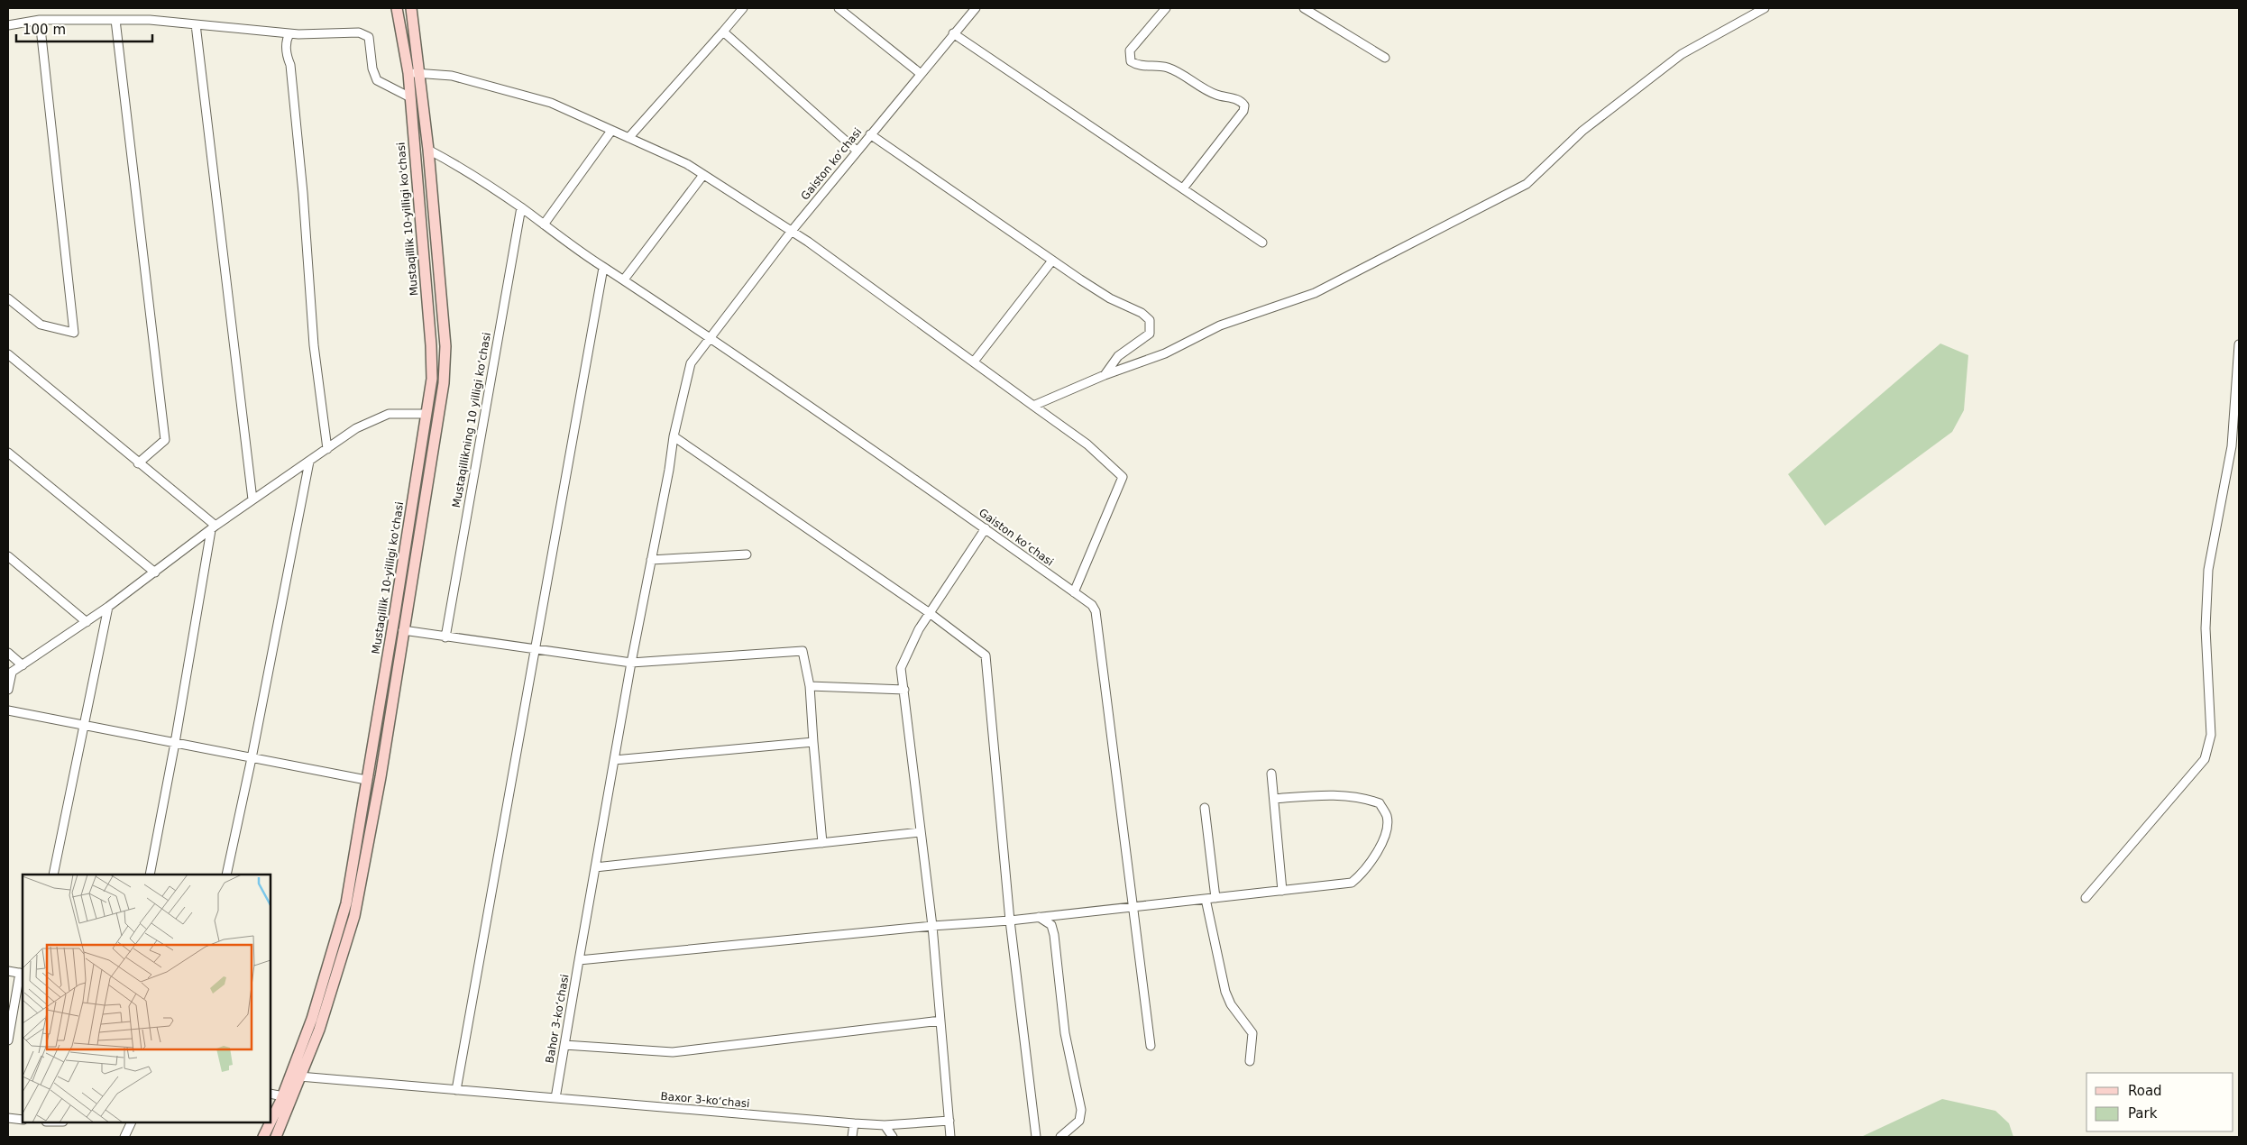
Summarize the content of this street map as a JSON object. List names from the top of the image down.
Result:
{
  "streets": {
    "main road": ["Mustaqillik 10-yilligi ko'chasi"],
    "street": [
      "Gaiston koʻchasi",
      "Mustaqillikning 10 yilligi koʻchasi",
      "Bahor 3-koʻchasi",
      "Baxor 3-koʻchasi"
    ]
  },
  "crossings": [
    ["Gaiston koʻchasi", "Mustaqillik 10-yilligi ko'chasi"],
    ["Gaiston koʻchasi", "Mustaqillikning 10 yilligi koʻchasi"],
    ["Gaiston koʻchasi", "Bahor 3-koʻchasi"],
    ["Bahor 3-koʻchasi", "Baxor 3-koʻchasi"]
  ],
  "legend": ["Road", "Park"],
  "scale_bar": "100 m"
}
